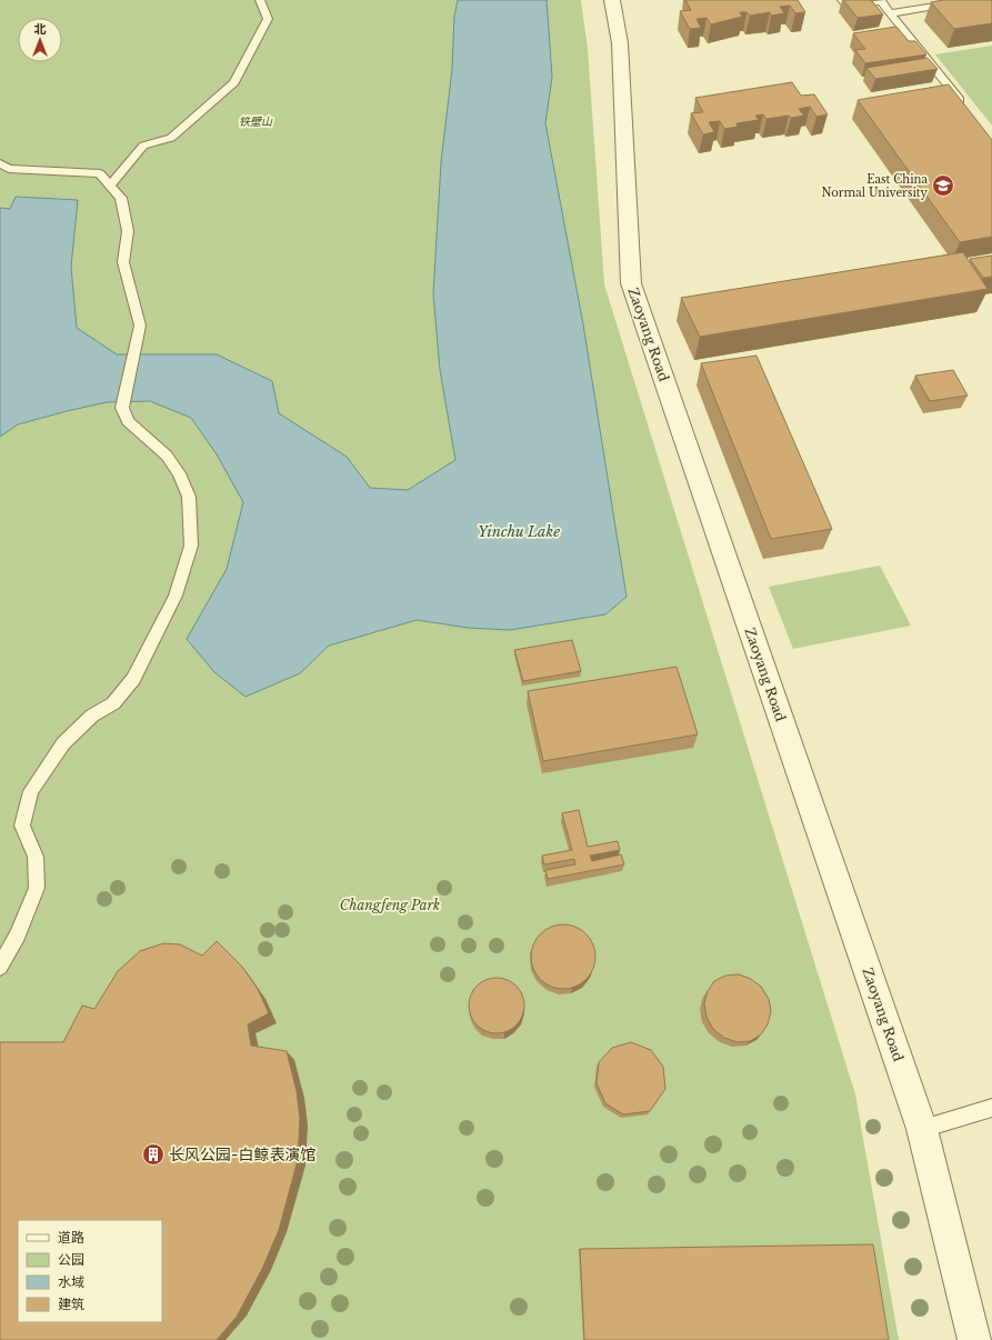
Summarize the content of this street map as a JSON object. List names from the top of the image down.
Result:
{
  "streets": {
    "street": ["Zaoyang Road"]
  },
  "water": ["Yinchu Lake"],
  "parks": ["铁壁山", "Changfeng Park"],
  "places": {
    "school or university": ["East China Normal University"],
    "building": ["长风公园-白鲸表演馆"]
  },
  "legend": [
    "道路",
    "公园",
    "水域",
    "建筑"
  ],
  "north": "top"
}
